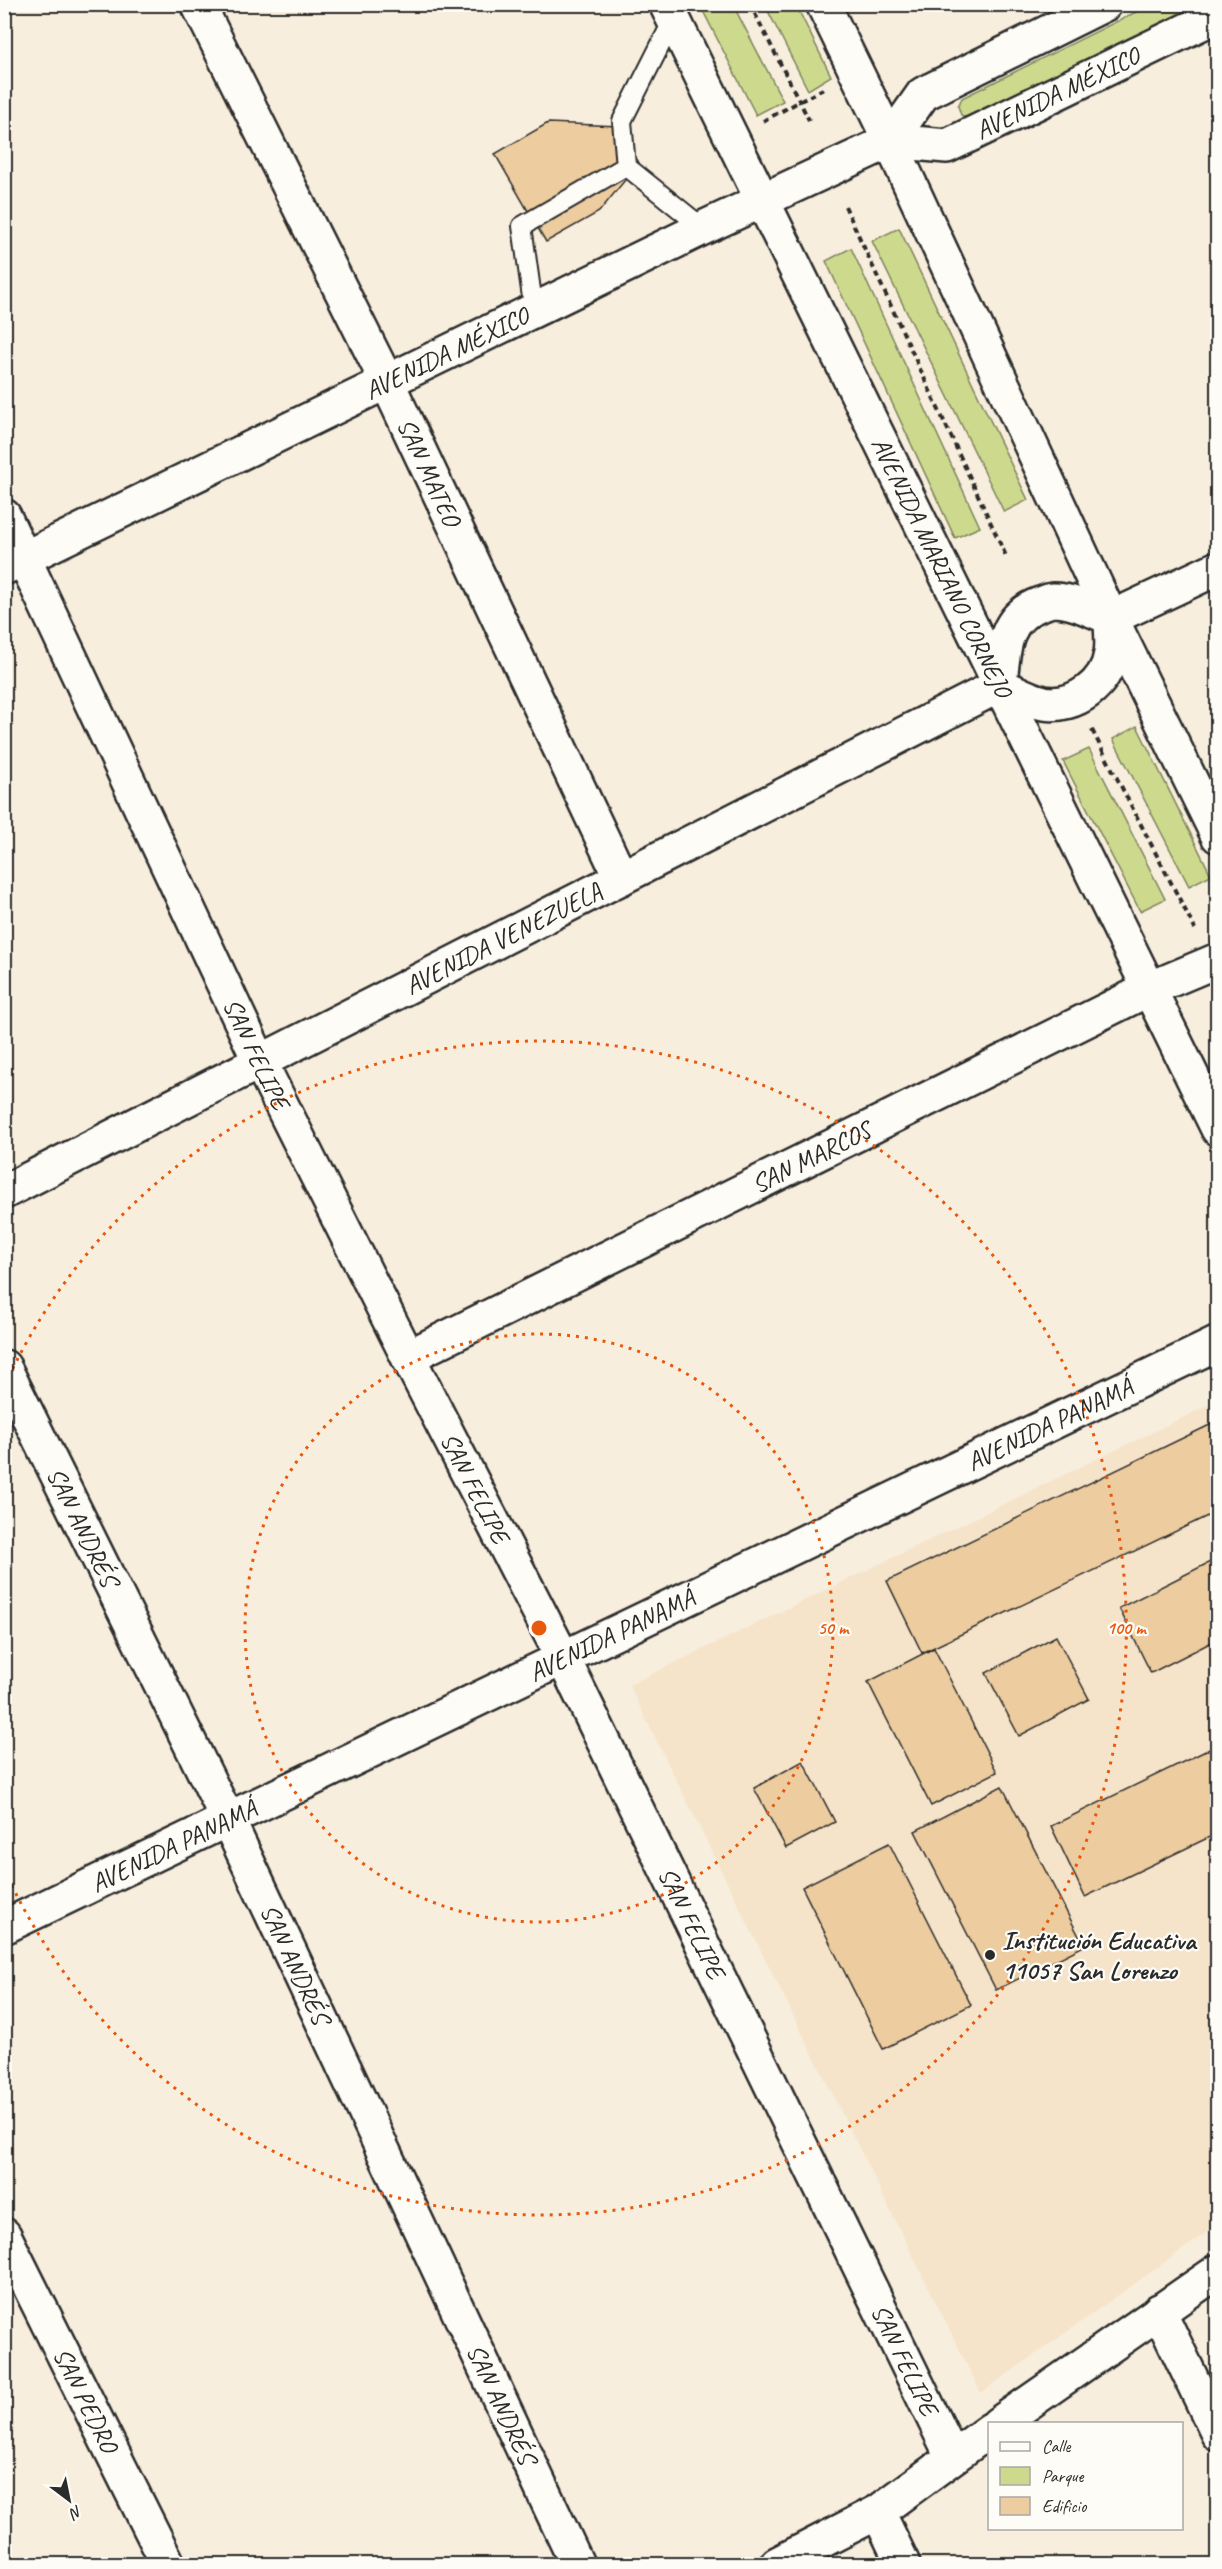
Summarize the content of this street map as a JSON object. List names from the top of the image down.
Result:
{
  "streets": {
    "street": [
      "AVENIDA MÉXICO",
      "SAN MATEO",
      "AVENIDA MARIANO CORNEJO",
      "AVENIDA VENEZUELA",
      "SAN FELIPE",
      "SAN MARCOS",
      "AVENIDA PANAMÁ",
      "SAN ANDRÉS",
      "SAN PEDRO"
    ]
  },
  "crossings": [
    ["AVENIDA MÉXICO", "SAN MATEO"],
    ["AVENIDA MÉXICO", "AVENIDA MARIANO CORNEJO"],
    ["AVENIDA MÉXICO", "SAN FELIPE"],
    ["SAN MATEO", "AVENIDA VENEZUELA"],
    ["AVENIDA MARIANO CORNEJO", "AVENIDA VENEZUELA"],
    ["AVENIDA MARIANO CORNEJO", "SAN MARCOS"],
    ["AVENIDA VENEZUELA", "SAN FELIPE"],
    ["SAN FELIPE", "SAN MARCOS"],
    ["SAN FELIPE", "AVENIDA PANAMÁ"],
    ["AVENIDA PANAMÁ", "SAN ANDRÉS"]
  ],
  "places": ["Institución Educativa 11057 San Lorenzo"],
  "legend": ["Calle", "Parque", "Edificio"],
  "north": "bottom right",
  "rings": ["50 m", "100 m"]
}
